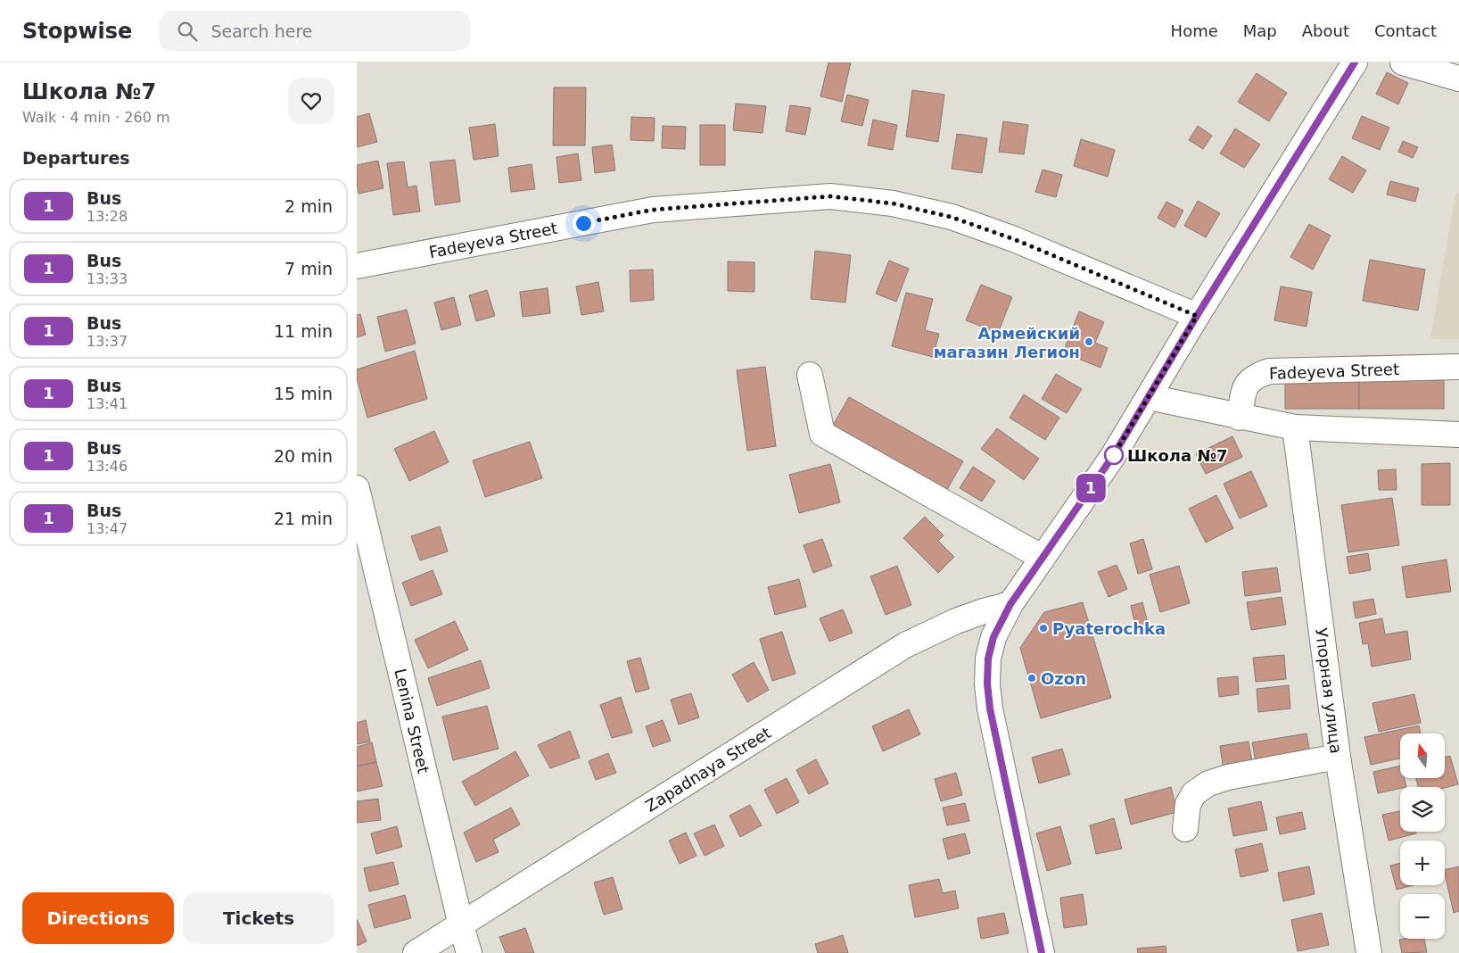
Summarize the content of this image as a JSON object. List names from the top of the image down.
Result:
{
  "streets": {
    "street": [
      "Fadeyeva Street",
      "Упорная улица",
      "Lenina Street",
      "Zapadnaya Street"
    ]
  },
  "crossings": [
    ["Lenina Street", "Zapadnaya Street"]
  ],
  "places": [
    "Армейский магазин Легион",
    "Школа №7",
    "Pyaterochka",
    "Ozon"
  ],
  "lines": ["bus line 1"],
  "north": "top",
  "page": {
    "header": "Stopwise",
    "search": "Search here",
    "nav": [
      "Home",
      "Map",
      "About",
      "Contact"
    ],
    "heading": [
      ["Школа №7", "Walk · 4 min · 260 m"],
      "Departures"
    ],
    "on_map": "1",
    "list": [
      {
        "mark": "1",
        "name": "Bus",
        "note": "13:28",
        "value": "2 min"
      },
      {
        "mark": "1",
        "name": "Bus",
        "note": "13:33",
        "value": "7 min"
      },
      {
        "mark": "1",
        "name": "Bus",
        "note": "13:37",
        "value": "11 min"
      },
      {
        "mark": "1",
        "name": "Bus",
        "note": "13:41",
        "value": "15 min"
      },
      {
        "mark": "1",
        "name": "Bus",
        "note": "13:46",
        "value": "20 min"
      },
      {
        "mark": "1",
        "name": "Bus",
        "note": "13:47",
        "value": "21 min"
      }
    ],
    "map_buttons": ["+", "−"],
    "buttons": ["Directions", "Tickets"]
  }
}
